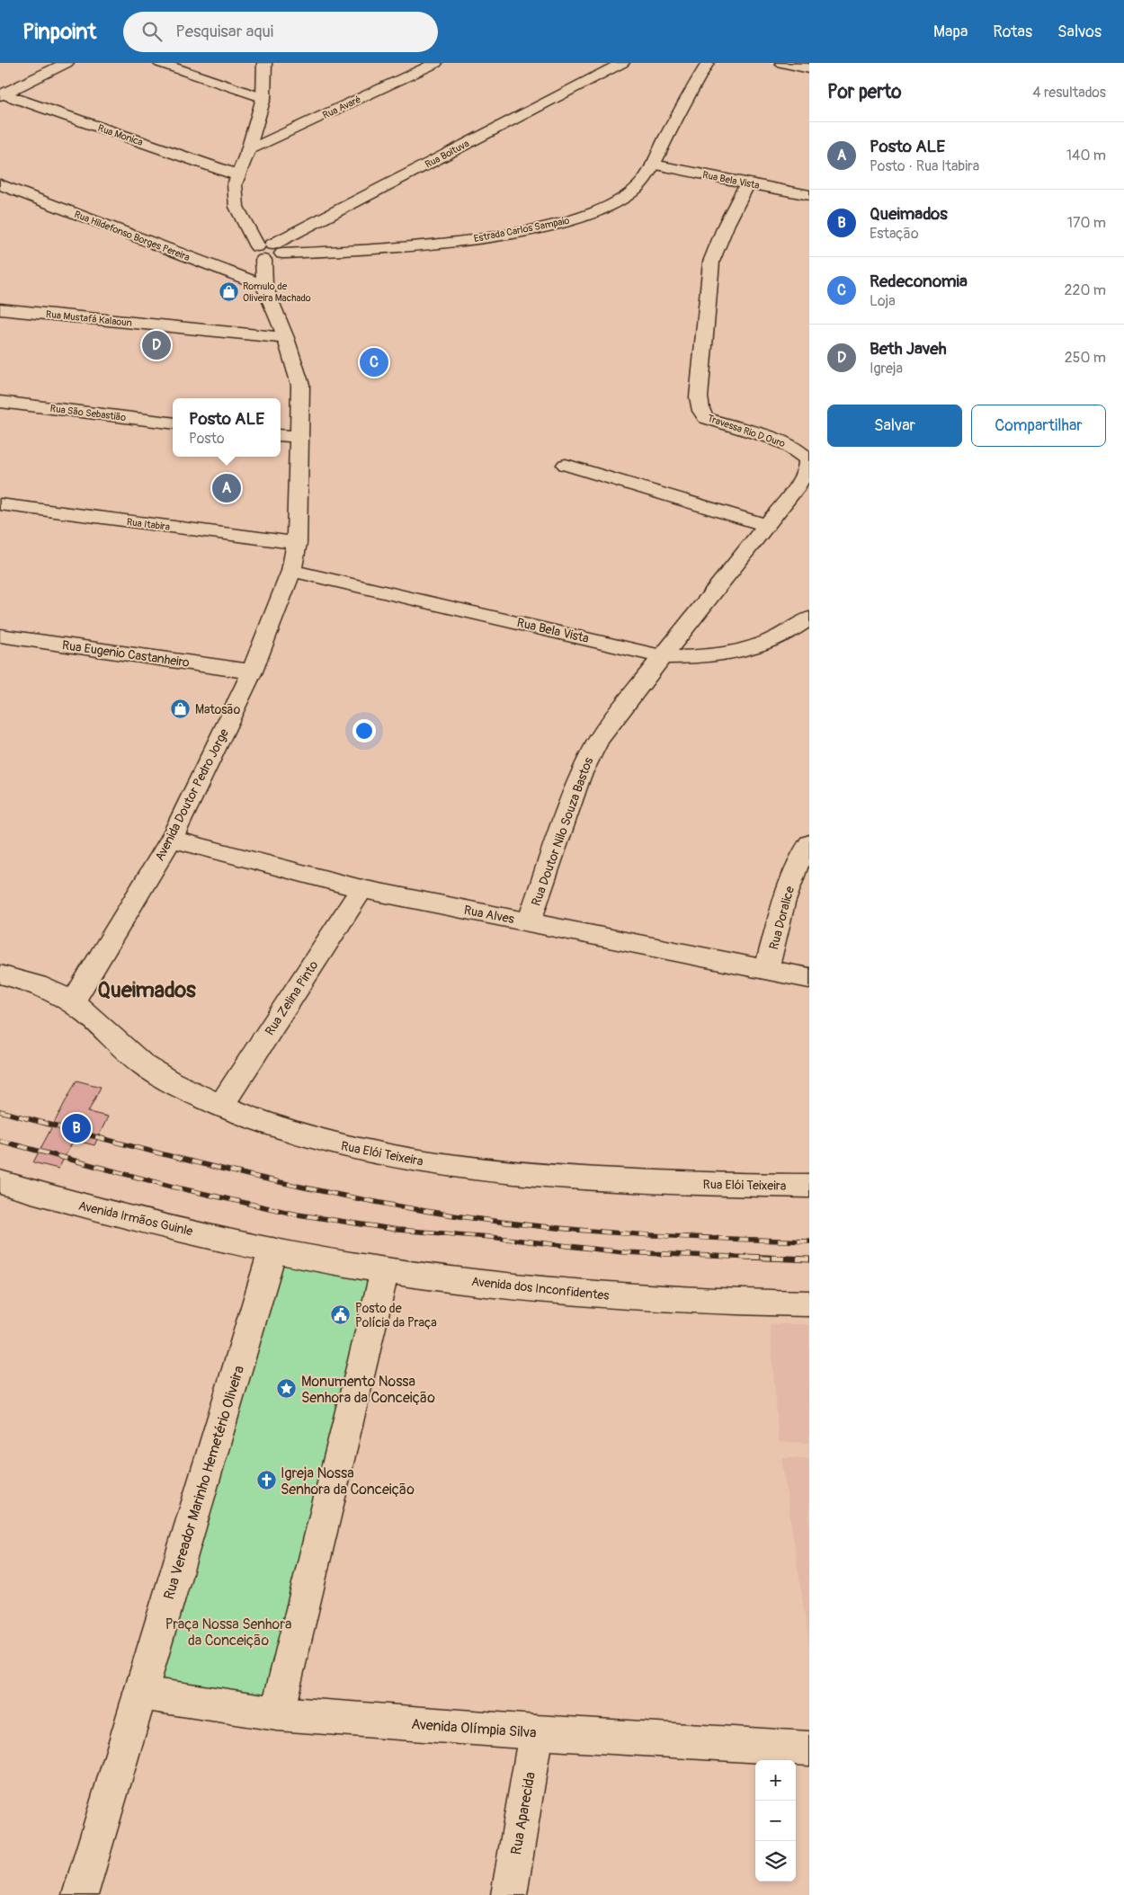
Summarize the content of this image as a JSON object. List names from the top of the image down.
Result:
{
  "streets": {
    "street": [
      "Rua Avaré",
      "Rua Monica",
      "Rua Boituva",
      "Rua Bela Vista",
      "Estrada Carlos Sampaio",
      "Rua Hildefonso Borges Pereira",
      "Rua Mustafá Kalaoun",
      "Rua São Sebastião",
      "Travessa Rio D Ouro",
      "Rua Itabira",
      "Rua Eugenio Castanheiro",
      "Avenida Doutor Pedro Jorge",
      "Rua Doutor Nilo Souza Bastos",
      "Rua Alves",
      "Rua Doralice",
      "Rua Zelina Pinto",
      "Rua Elói Teixeira",
      "Avenida Irmãos Guinle",
      "Avenida dos Inconfidentes",
      "Rua Vereador Marinho Hemetério Oliveira",
      "Avenida Olímpia Silva",
      "Rua Aparecida"
    ]
  },
  "crossings": [
    ["Rua Avaré", "Avenida Doutor Pedro Jorge"],
    ["Rua Monica", "Avenida Doutor Pedro Jorge"],
    ["Rua Boituva", "Estrada Carlos Sampaio"],
    ["Rua Boituva", "Avenida Doutor Pedro Jorge"],
    ["Rua Bela Vista", "Estrada Carlos Sampaio"],
    ["Rua Bela Vista", "Travessa Rio D Ouro"],
    ["Rua Bela Vista", "Avenida Doutor Pedro Jorge"],
    ["Rua Bela Vista", "Rua Doutor Nilo Souza Bastos"],
    ["Estrada Carlos Sampaio", "Avenida Doutor Pedro Jorge"],
    ["Rua Hildefonso Borges Pereira", "Avenida Doutor Pedro Jorge"],
    ["Rua Mustafá Kalaoun", "Avenida Doutor Pedro Jorge"],
    ["Travessa Rio D Ouro", "Rua Doutor Nilo Souza Bastos"],
    ["Rua Itabira", "Avenida Doutor Pedro Jorge"],
    ["Rua Eugenio Castanheiro", "Avenida Doutor Pedro Jorge"],
    ["Avenida Doutor Pedro Jorge", "Rua Alves"],
    ["Avenida Doutor Pedro Jorge", "Rua Elói Teixeira"],
    ["Rua Doutor Nilo Souza Bastos", "Rua Alves"],
    ["Rua Alves", "Rua Doralice"],
    ["Rua Alves", "Rua Zelina Pinto"],
    ["Rua Zelina Pinto", "Rua Elói Teixeira"],
    ["Avenida Irmãos Guinle", "Avenida dos Inconfidentes"],
    ["Avenida Irmãos Guinle", "Rua Vereador Marinho Hemetério Oliveira"],
    ["Avenida dos Inconfidentes", "Rua Vereador Marinho Hemetério Oliveira"],
    ["Rua Vereador Marinho Hemetério Oliveira", "Avenida Olímpia Silva"],
    ["Avenida Olímpia Silva", "Rua Aparecida"]
  ],
  "districts": ["Queimados"],
  "parks": ["Praça Nossa Senhora da Conceição"],
  "places": {
    "shop": ["Romulo de Oliveira Machado", "Matosão"],
    "public building": ["Posto de Polícia da Praça"],
    "place": ["Monumento Nossa Senhora da Conceição"],
    "church": ["Igreja Nossa Senhora da Conceição"]
  },
  "page": {
    "header": "Pinpoint",
    "search": "Pesquisar aqui",
    "nav": ["Mapa", "Rotas", "Salvos"],
    "heading": ["Por perto", "4 resultados"],
    "list": [
      {
        "mark": "A",
        "name": "Posto ALE",
        "note": "Posto · Rua Itabira",
        "value": "140 m"
      },
      {
        "mark": "B",
        "name": "Queimados",
        "note": "Estação",
        "value": "170 m"
      },
      {
        "mark": "C",
        "name": "Redeconomia",
        "note": "Loja",
        "value": "220 m"
      },
      {
        "mark": "D",
        "name": "Beth Javeh",
        "note": "Igreja",
        "value": "250 m"
      }
    ],
    "pins": [
      "D",
      "C",
      "A",
      "B"
    ],
    "buttons": ["Salvar", "Compartilhar"],
    "popup": ["Posto ALE", "Posto"],
    "map_buttons": ["+", "−"]
  }
}
